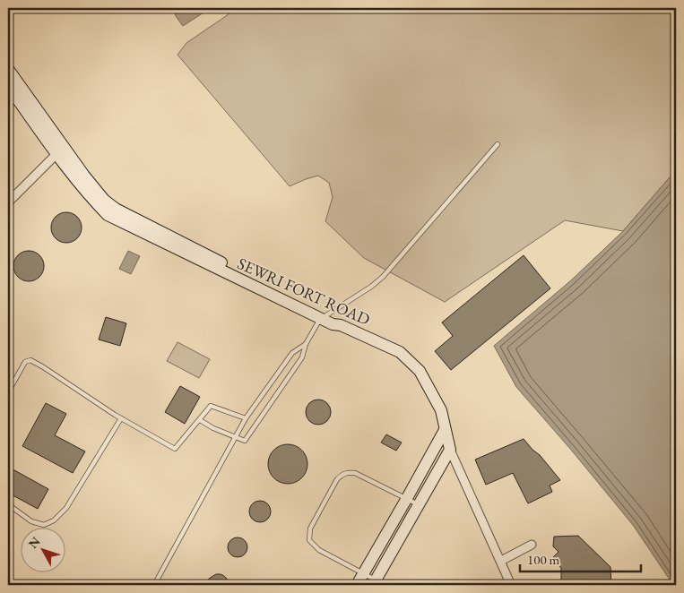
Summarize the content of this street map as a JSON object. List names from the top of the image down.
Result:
{
  "streets": {
    "street": ["SEWRI FORT ROAD"]
  },
  "scale_bar": "100 m",
  "north": "top left"
}
